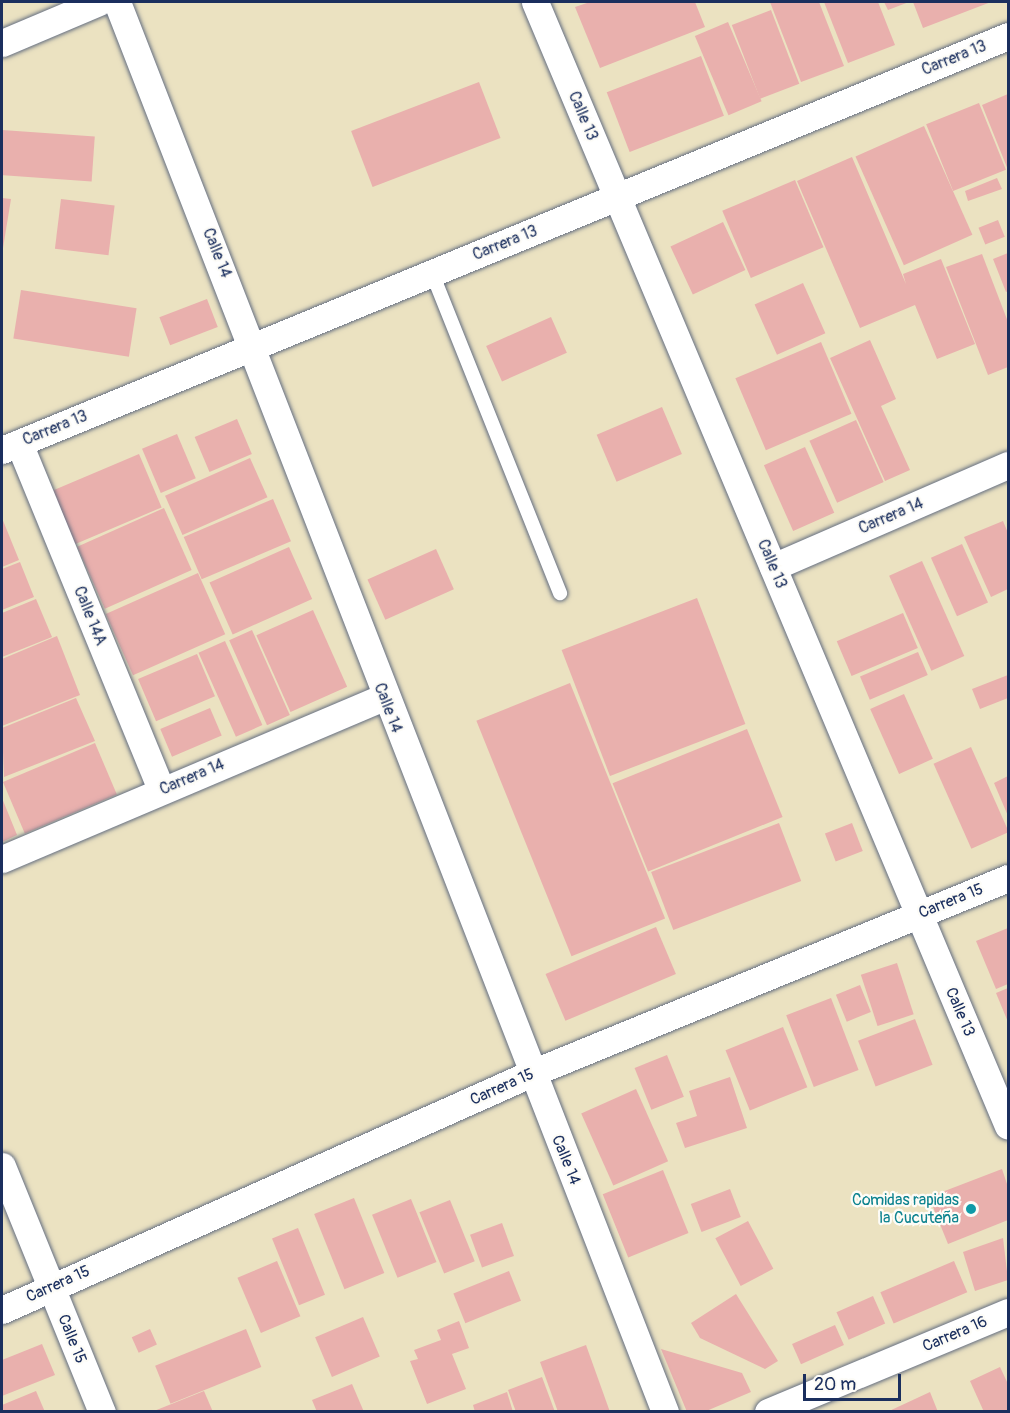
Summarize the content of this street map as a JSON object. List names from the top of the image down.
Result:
{
  "streets": {
    "street": [
      "Carrera 13",
      "Calle 13",
      "Calle 14",
      "Carrera 14",
      "Calle 14A",
      "Carrera 15",
      "Carrera 16",
      "Calle 15"
    ]
  },
  "crossings": [
    ["Carrera 13", "Calle 13"],
    ["Carrera 13", "Calle 14"],
    ["Carrera 13", "Calle 14A"],
    ["Calle 13", "Carrera 14"],
    ["Calle 13", "Carrera 15"],
    ["Calle 14", "Carrera 14"],
    ["Calle 14", "Carrera 15"],
    ["Carrera 14", "Calle 14A"],
    ["Carrera 15", "Calle 15"]
  ],
  "places": ["Comidas rapidas la Cucuteña"],
  "scale_bar": "20 m"
}
